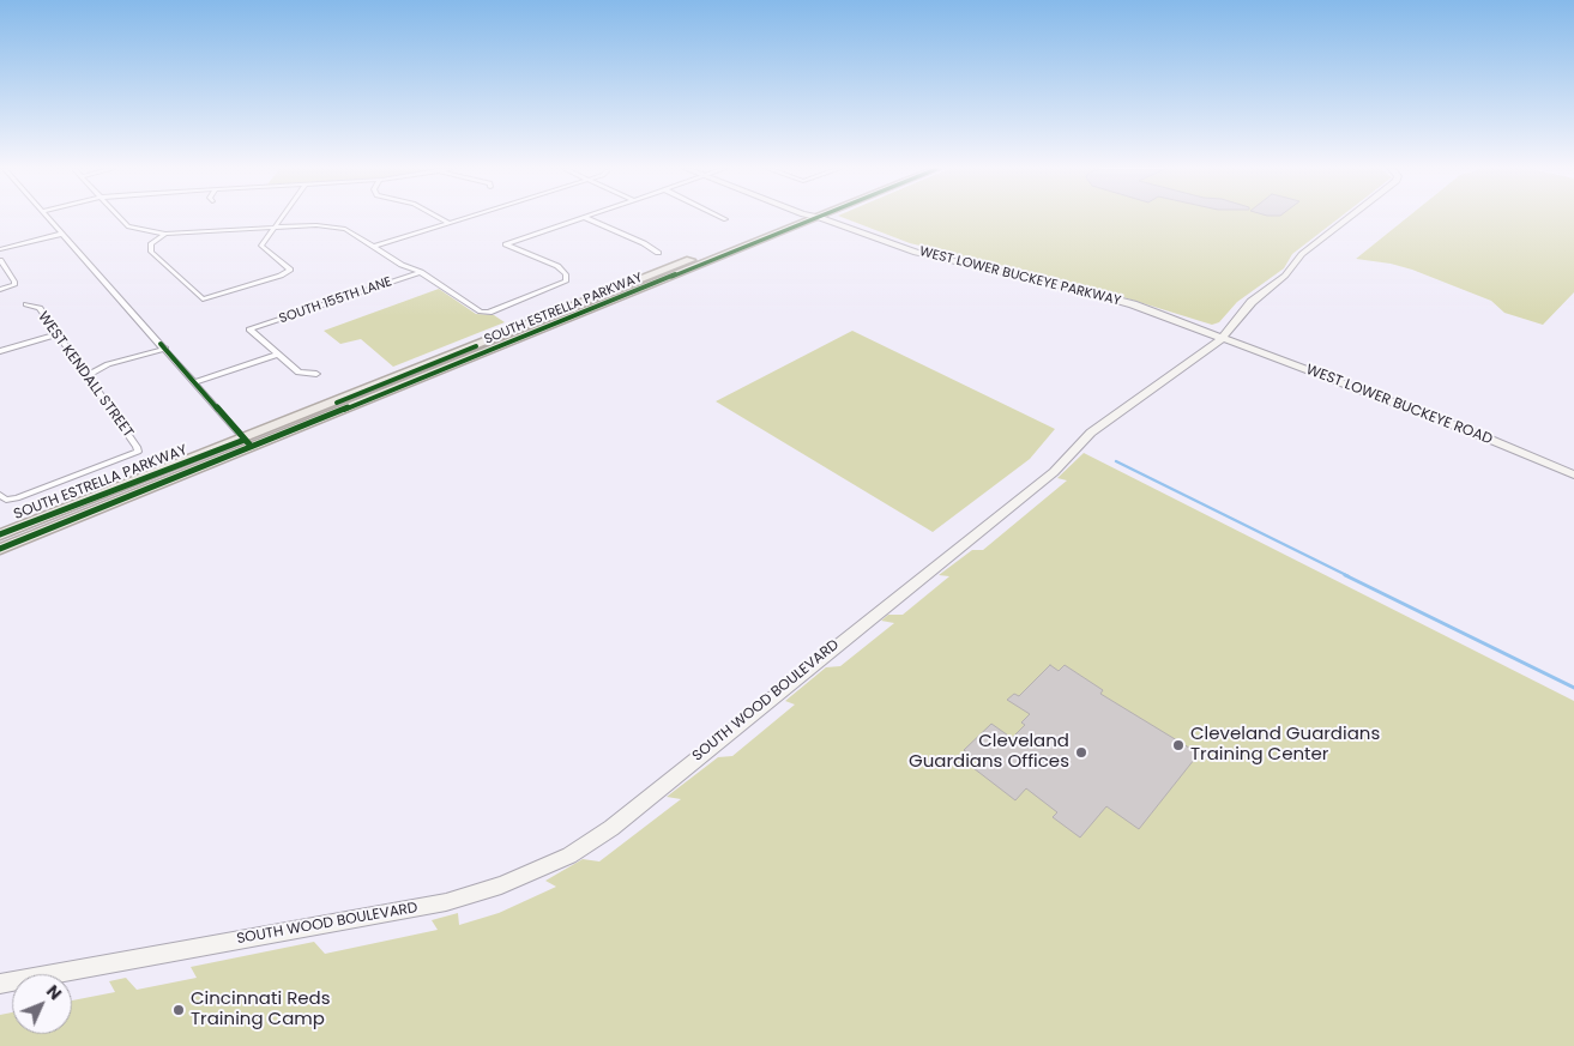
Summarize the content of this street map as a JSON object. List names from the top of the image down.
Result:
{
  "streets": {
    "main road": ["SOUTH ESTRELLA PARKWAY"],
    "street": [
      "WEST LOWER BUCKEYE PARKWAY",
      "SOUTH 155TH LANE",
      "WEST KENDALL STREET",
      "WEST LOWER BUCKEYE ROAD",
      "SOUTH WOOD BOULEVARD"
    ]
  },
  "crossings": [
    ["WEST LOWER BUCKEYE PARKWAY", "WEST LOWER BUCKEYE ROAD"],
    ["WEST LOWER BUCKEYE PARKWAY", "SOUTH WOOD BOULEVARD"],
    ["WEST LOWER BUCKEYE ROAD", "SOUTH WOOD BOULEVARD"]
  ],
  "places": ["Cleveland Guardians Training Center", "Cleveland Guardians Offices", "Cincinnati Reds Training Camp"],
  "north": "top right"
}
